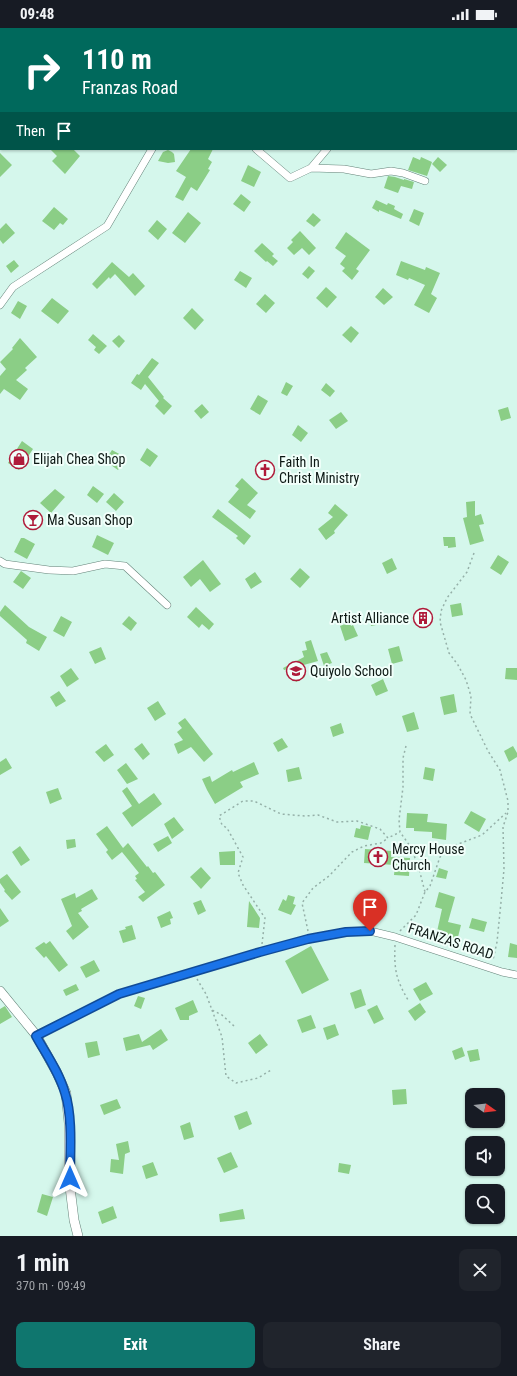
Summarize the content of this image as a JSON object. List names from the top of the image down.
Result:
{
  "streets": {
    "street": ["FRANZAS ROAD"]
  },
  "places": {
    "shop": ["Elijah Chea Shop"],
    "church": ["Faith In Christ Ministry", "Mercy House Church"],
    "bar": ["Ma Susan Shop"],
    "building": ["Artist Alliance"],
    "school or university": ["Quiyolo School"]
  },
  "north": "right",
  "page": {
    "status": "09:48",
    "turn": ["110 m", "Franzas Road"],
    "then": "Then",
    "heading": ["1 min", "370 m · 09:49"],
    "buttons": ["Exit", "Share"]
  }
}
